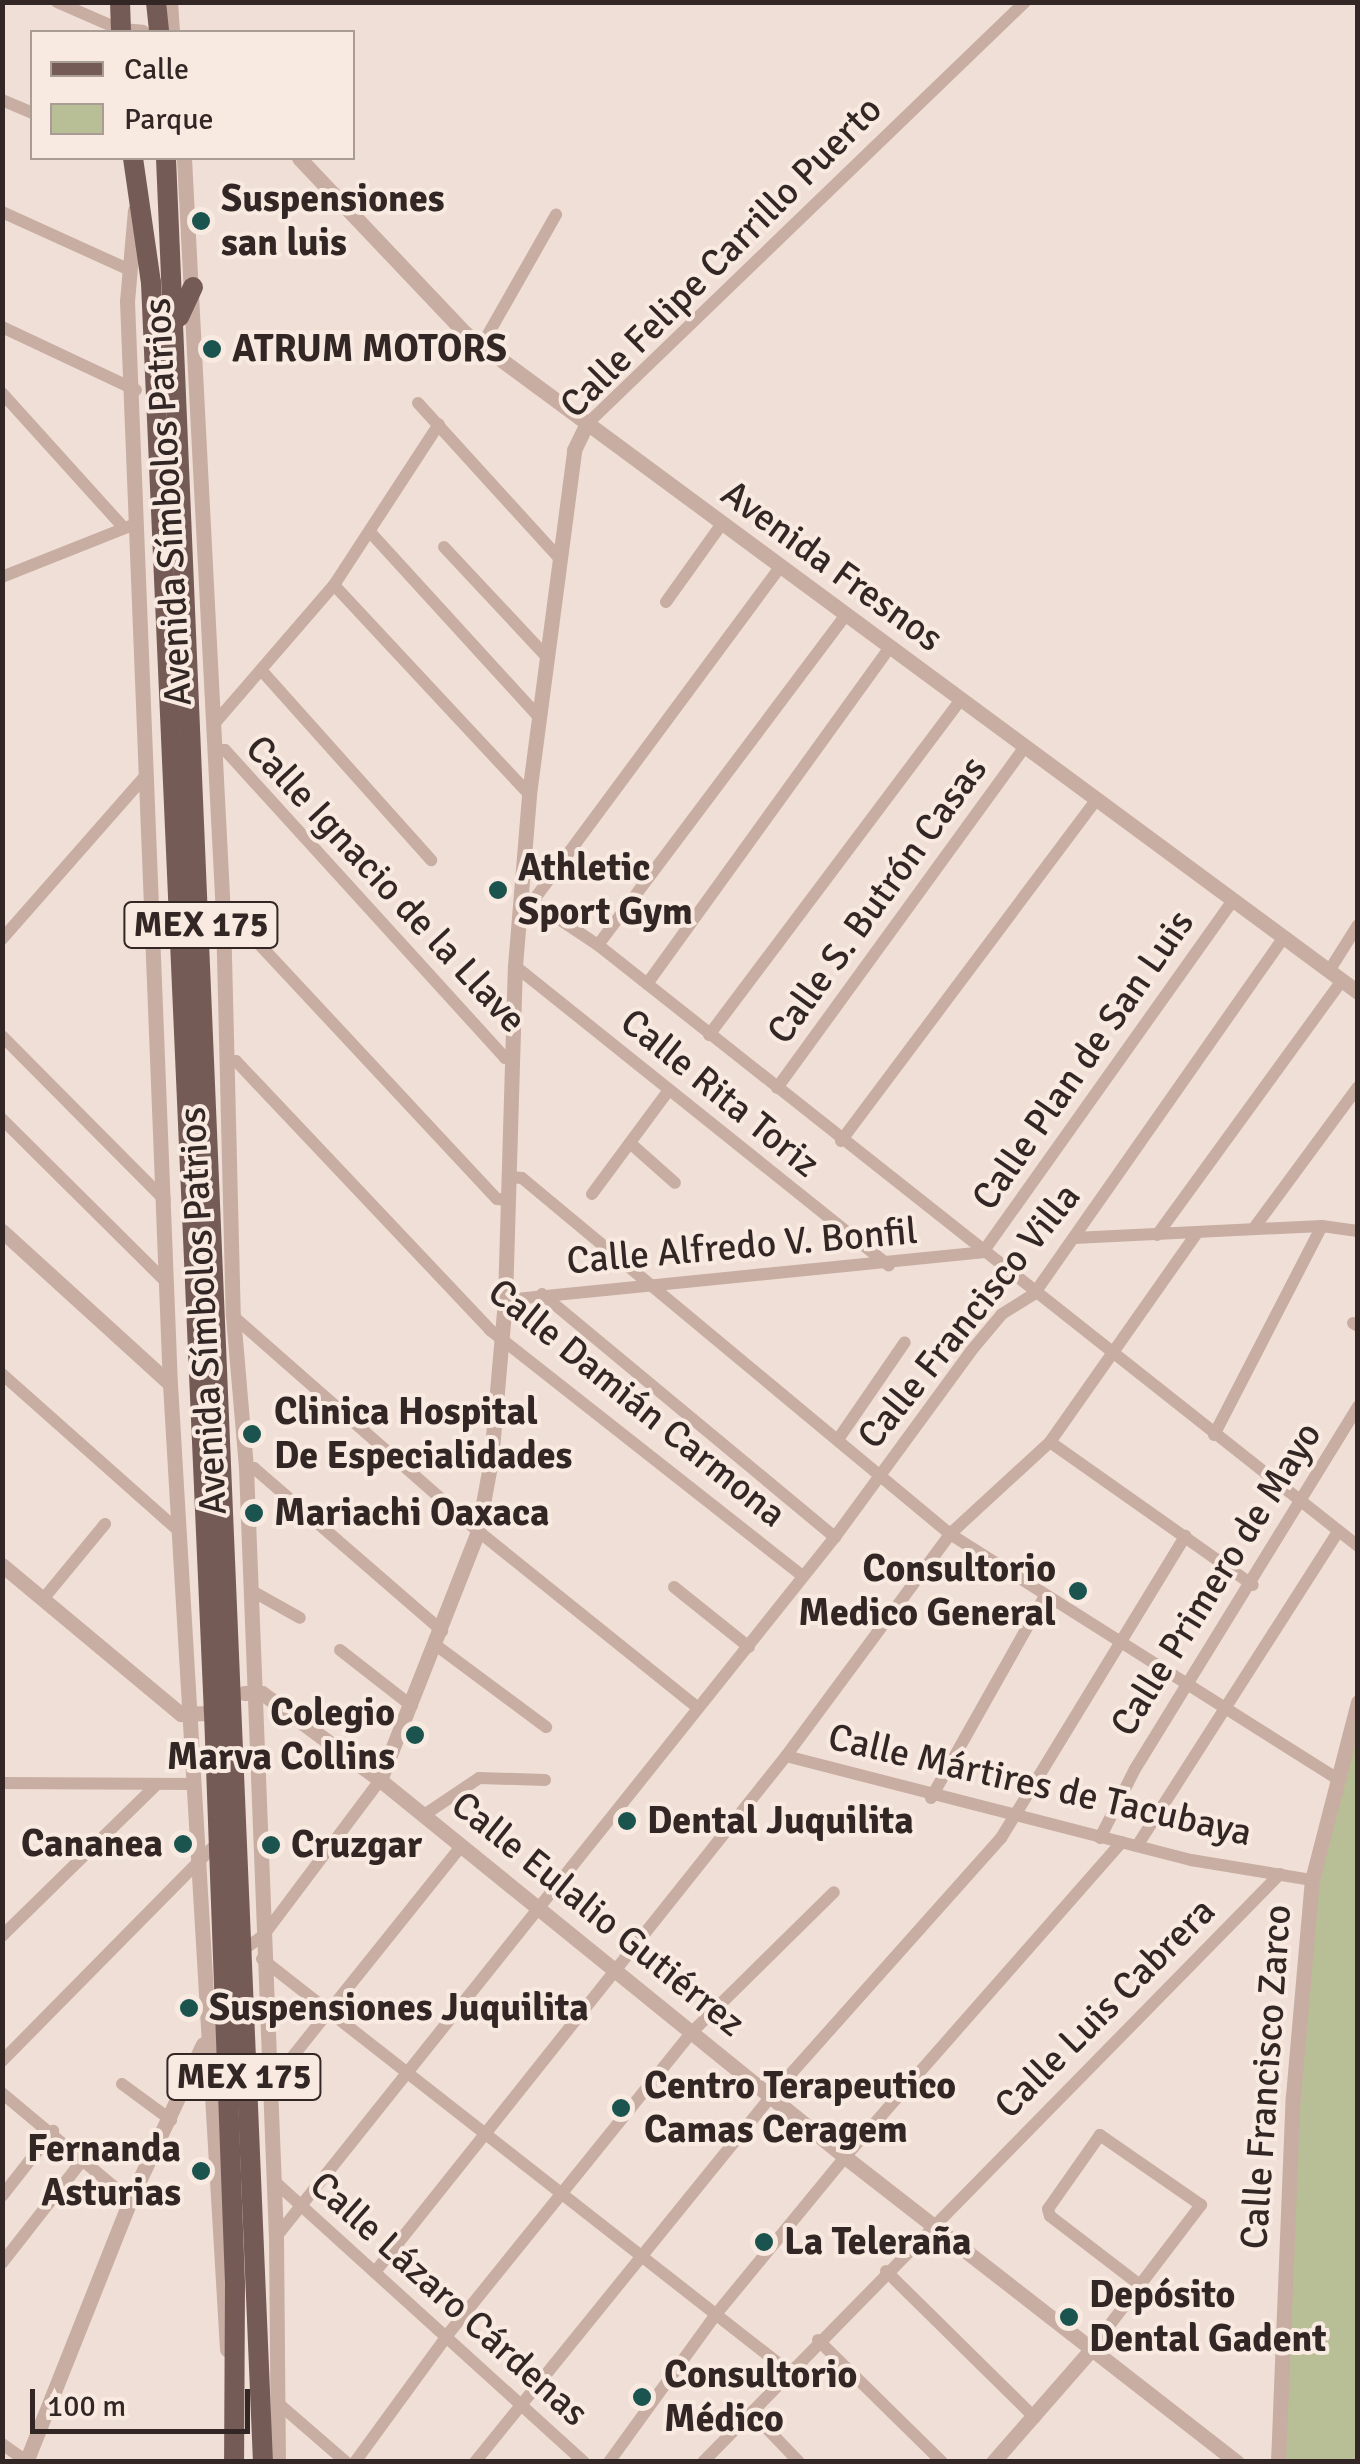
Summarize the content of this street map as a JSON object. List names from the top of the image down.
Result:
{
  "streets": {
    "main road": ["Avenida Símbolos Patrios", "MEX 175"],
    "street": [
      "Calle Felipe Carrillo Puerto",
      "Avenida Fresnos",
      "Calle Ignacio de la Llave",
      "Calle S. Butrón Casas",
      "Calle Plan de San Luis",
      "Calle Rita Toriz",
      "Calle Alfredo V. Bonfil",
      "Calle Francisco Villa",
      "Calle Damián Carmona",
      "Calle Primero de Mayo",
      "Calle Mártires de Tacubaya",
      "Calle Eulalio Gutiérrez",
      "Calle Luis Cabrera",
      "Calle Francisco Zarco",
      "Calle Lázaro Cárdenas"
    ]
  },
  "crossings": [
    ["Calle Felipe Carrillo Puerto", "Avenida Fresnos"],
    ["Calle Felipe Carrillo Puerto", "Calle Ignacio de la Llave"],
    ["Calle Felipe Carrillo Puerto", "Calle Rita Toriz"],
    ["Calle Felipe Carrillo Puerto", "Calle Alfredo V. Bonfil"],
    ["Calle Felipe Carrillo Puerto", "Calle Damián Carmona"],
    ["Calle Felipe Carrillo Puerto", "Calle Eulalio Gutiérrez"],
    ["Avenida Símbolos Patrios", "Calle Ignacio de la Llave"],
    ["Avenida Símbolos Patrios", "Calle Francisco Villa"],
    ["Avenida Símbolos Patrios", "Calle Damián Carmona"],
    ["Avenida Símbolos Patrios", "Calle Eulalio Gutiérrez"],
    ["Avenida Símbolos Patrios", "Calle Lázaro Cárdenas"],
    ["Avenida Fresnos", "Calle S. Butrón Casas"],
    ["Avenida Fresnos", "Calle Plan de San Luis"],
    ["Avenida Fresnos", "Calle Francisco Villa"],
    ["Calle Plan de San Luis", "Calle Alfredo V. Bonfil"],
    ["Calle Rita Toriz", "Calle Alfredo V. Bonfil"],
    ["Calle Francisco Villa", "Calle Damián Carmona"],
    ["Calle Francisco Villa", "Calle Eulalio Gutiérrez"],
    ["Calle Francisco Villa", "Calle Lázaro Cárdenas"],
    ["Calle Primero de Mayo", "Calle Mártires de Tacubaya"],
    ["Calle Mártires de Tacubaya", "Calle Luis Cabrera"],
    ["Calle Mártires de Tacubaya", "Calle Francisco Zarco"],
    ["Calle Eulalio Gutiérrez", "Calle Luis Cabrera"]
  ],
  "places": [
    "Suspensiones san luis",
    "ATRUM MOTORS",
    "Athletic Sport Gym",
    "Clinica Hospital De Especialidades",
    "Mariachi Oaxaca",
    "Consultorio Medico General",
    "Colegio Marva Collins",
    "Dental Juquilita",
    "Cananea",
    "Cruzgar",
    "Suspensiones Juquilita",
    "Centro Terapeutico Camas Ceragem",
    "Fernanda Asturias",
    "La Teleraña",
    "Depósito Dental Gadent",
    "Consultorio Médico"
  ],
  "legend": ["Calle", "Parque"],
  "scale_bar": "100 m"
}
